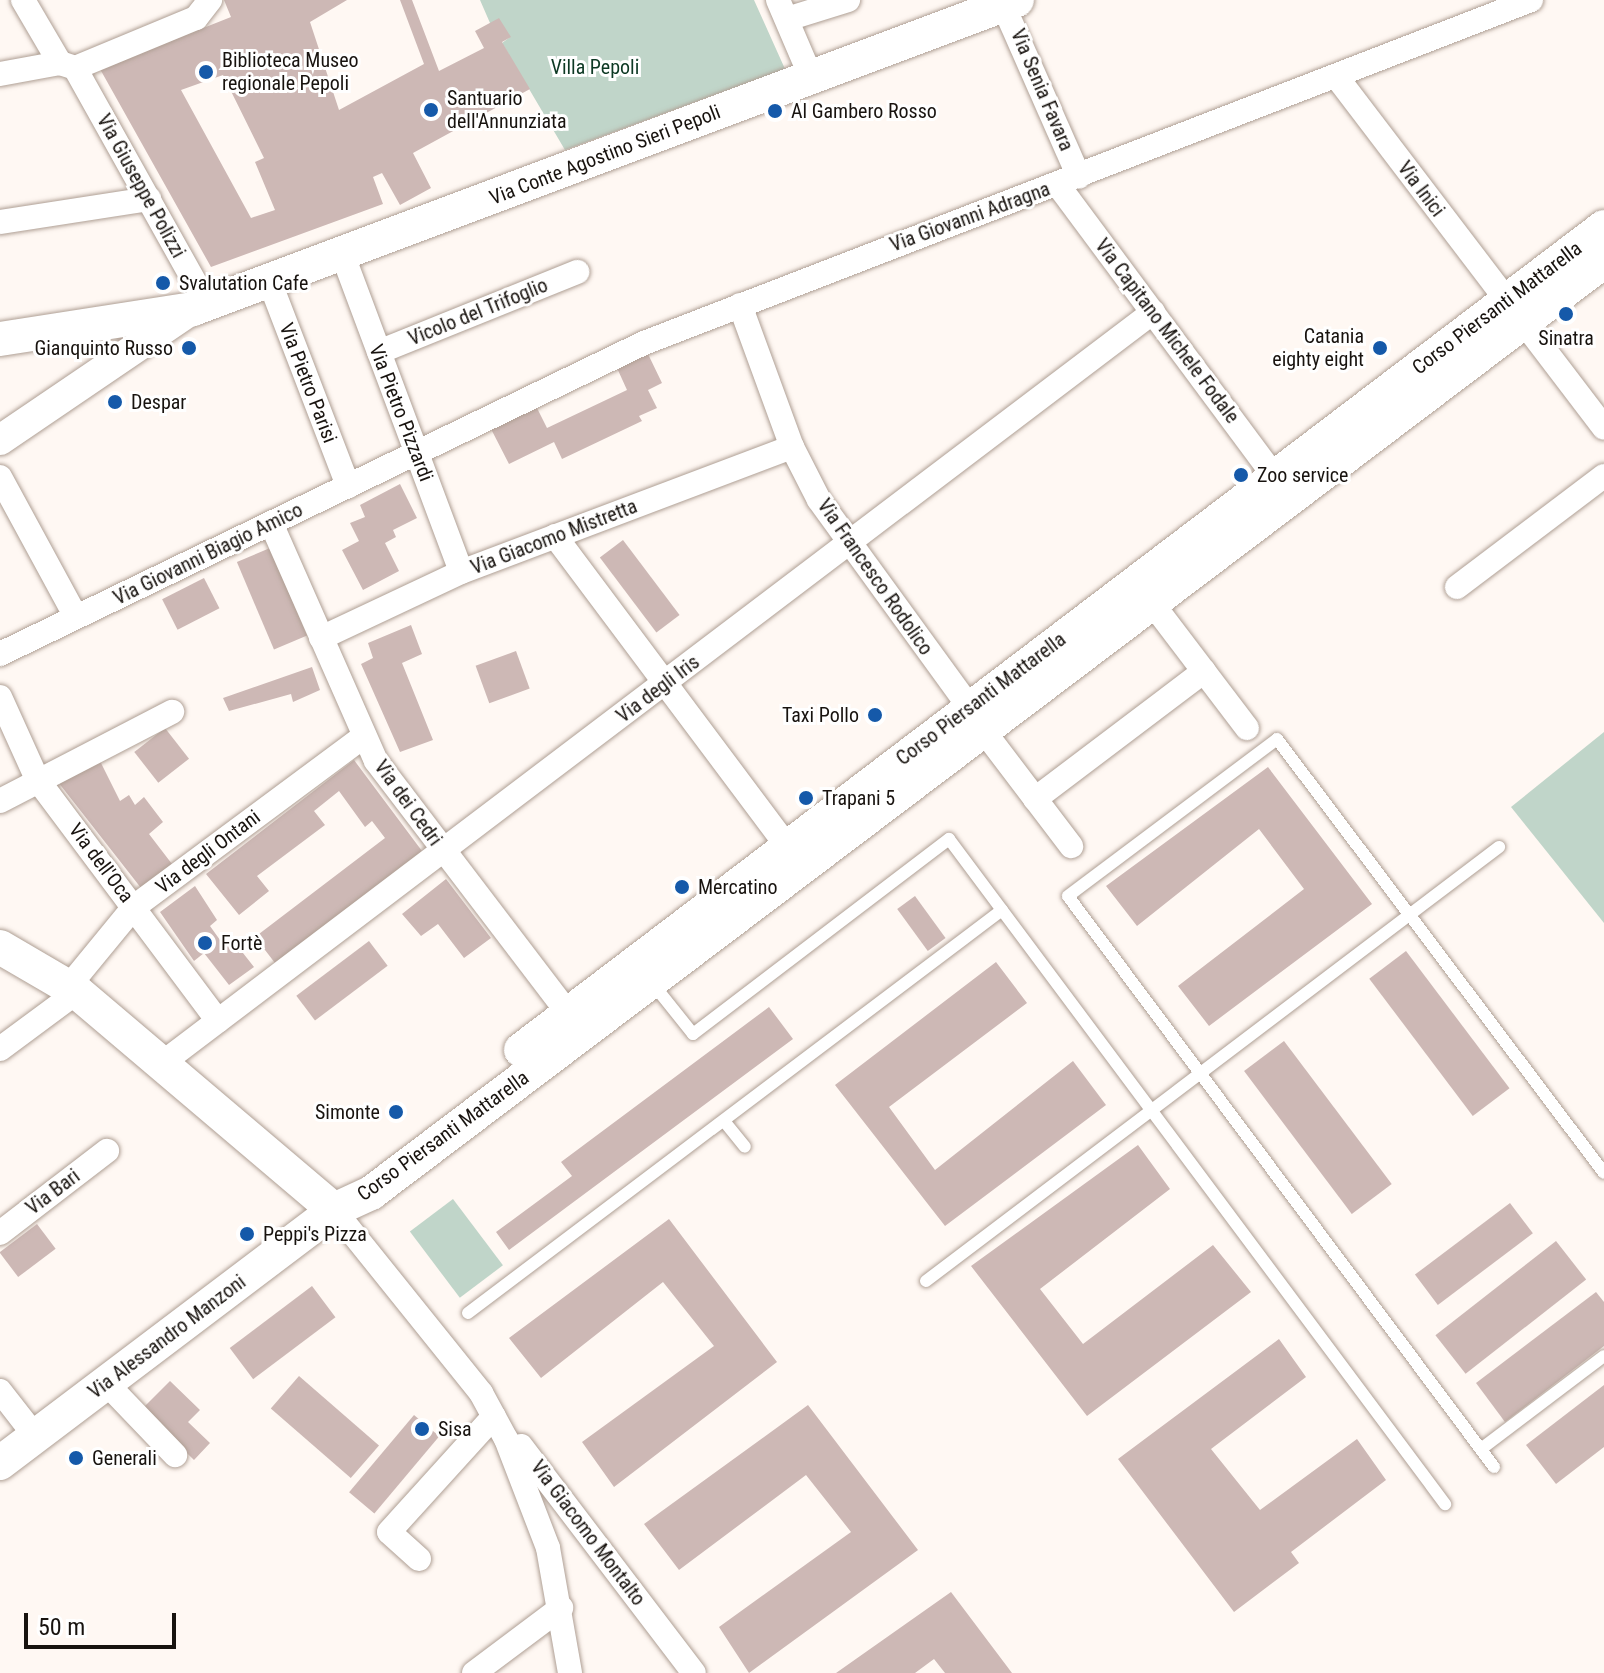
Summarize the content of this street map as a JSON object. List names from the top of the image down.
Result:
{
  "streets": {
    "main road": ["Via Conte Agostino Sieri Pepoli", "Corso Piersanti Mattarella", "Via Alessandro Manzoni"],
    "street": [
      "Via Senia Favara",
      "Via Giuseppe Polizzi",
      "Via Inici",
      "Via Giovanni Adragna",
      "Vicolo del Trifoglio",
      "Via Capitano Michele Fodale",
      "Via Pietro Parisi",
      "Via Pietro Pizzardi",
      "Via Giacomo Mistretta",
      "Via Giovanni Biagio Amico",
      "Via Francesco Rodolico",
      "Via degli Iris",
      "Via dei Cedri",
      "Via degli Ontani",
      "Via dell'Oca",
      "Via Bari",
      "Via Giacomo Montalto"
    ]
  },
  "crossings": [
    ["Via Senia Favara", "Via Conte Agostino Sieri Pepoli"],
    ["Via Senia Favara", "Via Giovanni Adragna"],
    ["Via Senia Favara", "Via Capitano Michele Fodale"],
    ["Via Conte Agostino Sieri Pepoli", "Via Giuseppe Polizzi"],
    ["Via Conte Agostino Sieri Pepoli", "Via Pietro Parisi"],
    ["Via Conte Agostino Sieri Pepoli", "Via Pietro Pizzardi"],
    ["Via Inici", "Via Giovanni Adragna"],
    ["Via Inici", "Corso Piersanti Mattarella"],
    ["Via Giovanni Adragna", "Via Capitano Michele Fodale"],
    ["Via Giovanni Adragna", "Via Pietro Pizzardi"],
    ["Via Giovanni Adragna", "Via Giovanni Biagio Amico"],
    ["Via Giovanni Adragna", "Via Francesco Rodolico"],
    ["Corso Piersanti Mattarella", "Via Capitano Michele Fodale"],
    ["Corso Piersanti Mattarella", "Via Francesco Rodolico"],
    ["Corso Piersanti Mattarella", "Via dei Cedri"],
    ["Corso Piersanti Mattarella", "Via Alessandro Manzoni"],
    ["Vicolo del Trifoglio", "Via Pietro Pizzardi"],
    ["Via Capitano Michele Fodale", "Via degli Iris"],
    ["Via Pietro Parisi", "Via Giovanni Biagio Amico"],
    ["Via Pietro Pizzardi", "Via Giacomo Mistretta"],
    ["Via Pietro Pizzardi", "Via Giovanni Biagio Amico"],
    ["Via Giacomo Mistretta", "Via Francesco Rodolico"],
    ["Via Giacomo Mistretta", "Via dei Cedri"],
    ["Via Giovanni Biagio Amico", "Via dei Cedri"],
    ["Via Francesco Rodolico", "Via degli Iris"],
    ["Via degli Iris", "Via dei Cedri"],
    ["Via degli Iris", "Via dell'Oca"],
    ["Via dei Cedri", "Via degli Ontani"],
    ["Via degli Ontani", "Via dell'Oca"]
  ],
  "parks": ["Villa Pepoli"],
  "places": [
    "Biblioteca Museo regionale Pepoli",
    "Santuario dell'Annunziata",
    "Al Gambero Rosso",
    "Svalutation Cafe",
    "Sinatra",
    "Gianquinto Russo",
    "Catania eighty eight",
    "Despar",
    "Zoo service",
    "Taxi Pollo",
    "Trapani 5",
    "Mercatino",
    "Fortè",
    "Simonte",
    "Peppi's Pizza",
    "Sisa",
    "Generali"
  ],
  "scale_bar": "50 m"
}
